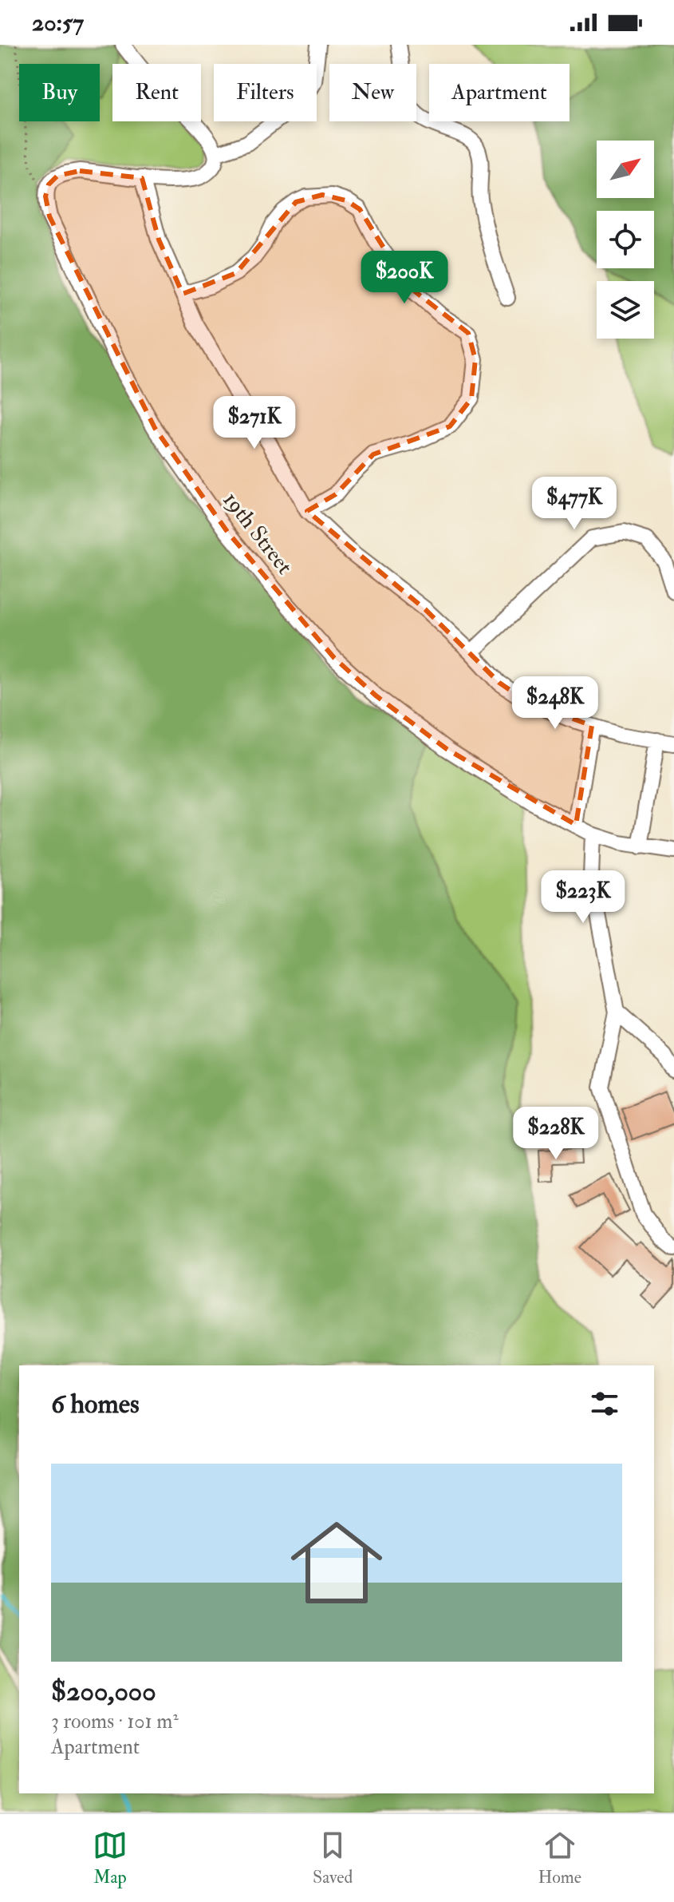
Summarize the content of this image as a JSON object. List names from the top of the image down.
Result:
{
  "streets": {
    "street": ["19th Street"]
  },
  "north": "top right",
  "page": {
    "status": "20:57",
    "chip": [
      "Buy",
      "Rent",
      "Filters",
      "New",
      "Apartment"
    ],
    "price": [
      "$200K",
      "$271K",
      "$477K",
      "$248K",
      "$223K",
      "$228K"
    ],
    "heading": "6 homes",
    "list": [
      {
        "name": "$200,000",
        "note": "3 rooms · 101 m² · Apartment"
      }
    ],
    "tabs": ["Map", "Saved", "Home"]
  }
}
